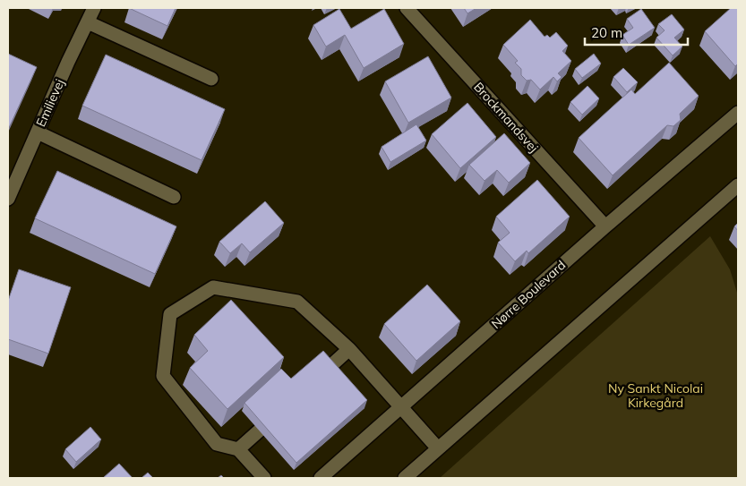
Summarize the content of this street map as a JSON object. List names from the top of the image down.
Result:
{
  "streets": {
    "street": ["Emilievej", "Brockmandsvej", "Nørre Boulevard"]
  },
  "crossings": [
    ["Brockmandsvej", "Nørre Boulevard"]
  ],
  "parks": ["Ny Sankt Nicolai Kirkegård"],
  "scale_bar": "20 m"
}
